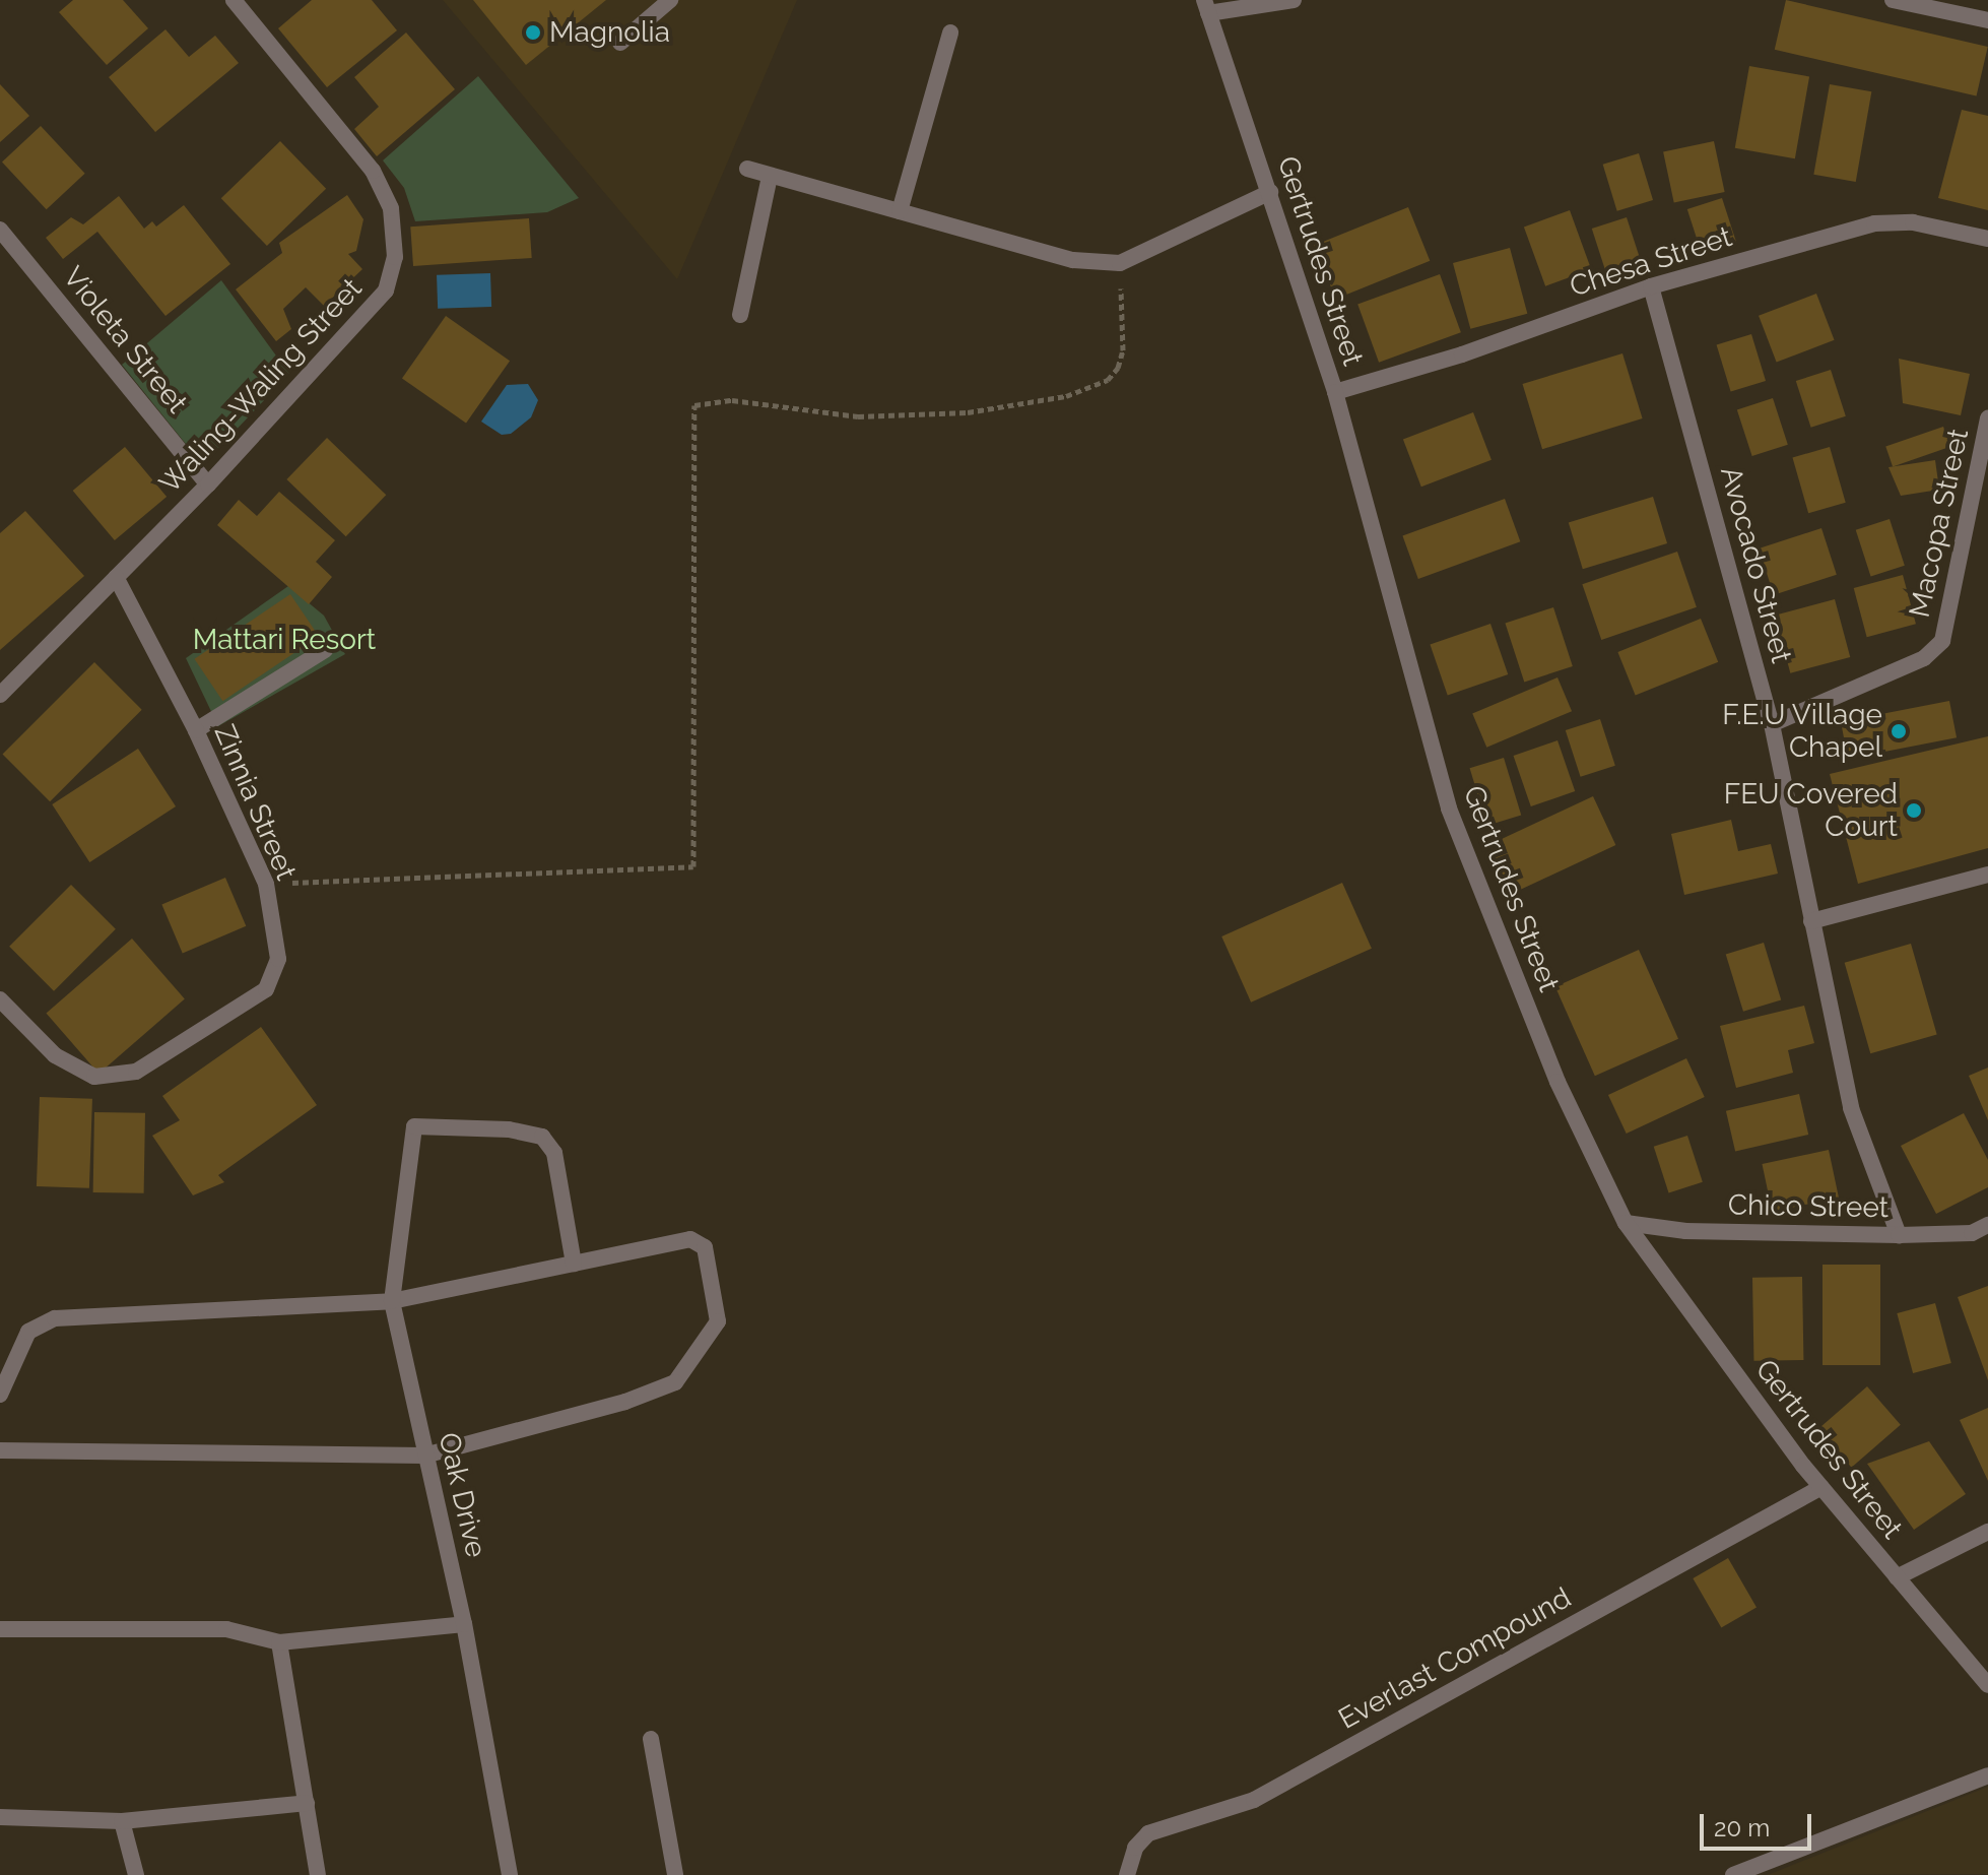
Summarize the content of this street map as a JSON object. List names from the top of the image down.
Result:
{
  "streets": {
    "street": [
      "Gertrudes Street",
      "Chesa Street",
      "Violeta Street",
      "Waling-Waling Street",
      "Macopa Street",
      "Avocado Street",
      "Zinnia Street",
      "Chico Street",
      "Oak Drive",
      "Everlast Compound"
    ]
  },
  "crossings": [
    ["Gertrudes Street", "Chesa Street"],
    ["Gertrudes Street", "Chico Street"],
    ["Gertrudes Street", "Everlast Compound"],
    ["Chesa Street", "Avocado Street"],
    ["Violeta Street", "Waling-Waling Street"],
    ["Waling-Waling Street", "Zinnia Street"],
    ["Macopa Street", "Avocado Street"],
    ["Avocado Street", "Chico Street"]
  ],
  "parks": ["Mattari Resort"],
  "places": ["Magnolia", "F.E.U Village Chapel", "FEU Covered Court"],
  "scale_bar": "20 m"
}
